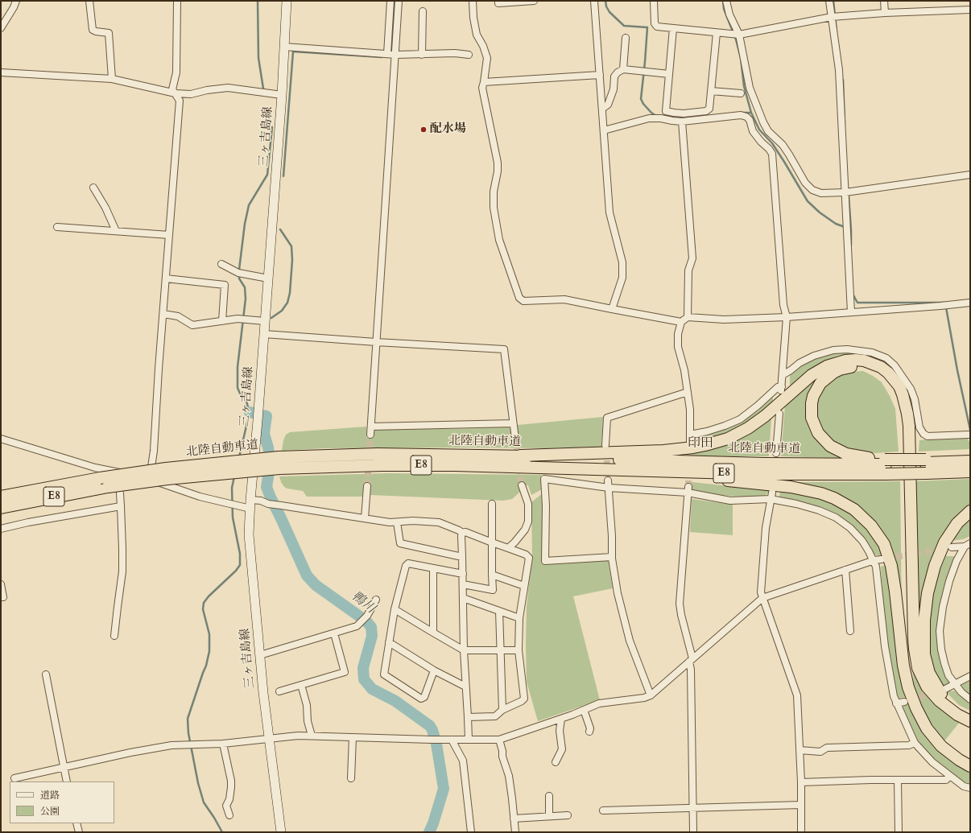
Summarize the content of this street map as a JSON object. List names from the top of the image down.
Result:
{
  "streets": {
    "highway": ["北陸自動車道", "E8"],
    "main road": ["三ヶ吉島線"]
  },
  "districts": ["印田"],
  "water": ["鴨川"],
  "places": ["配水場"],
  "legend": ["道路", "公園"]
}
